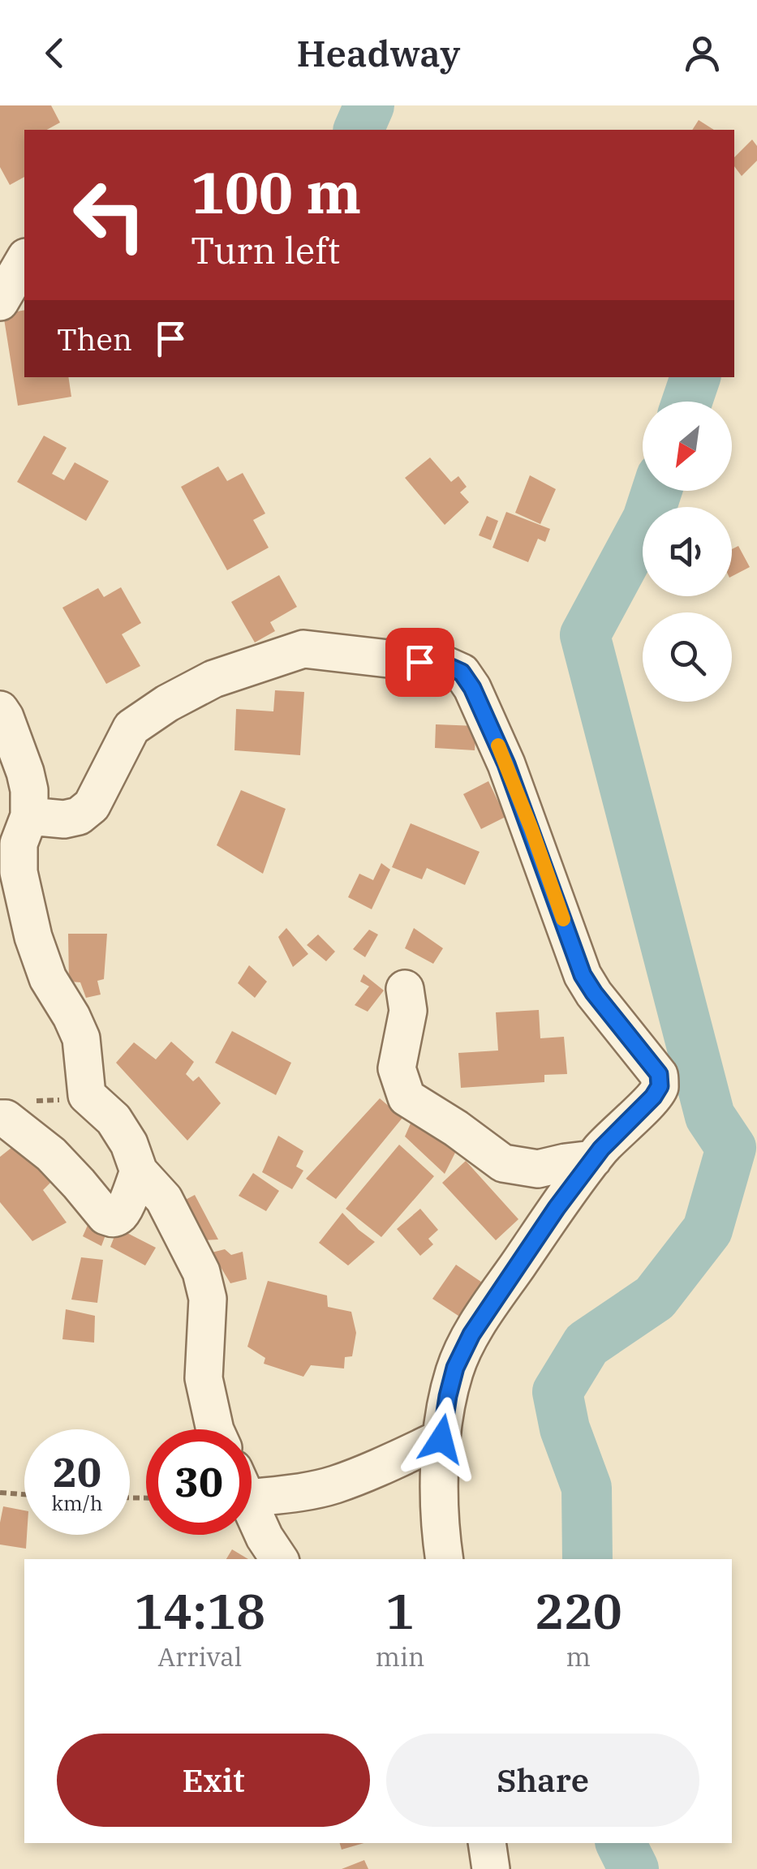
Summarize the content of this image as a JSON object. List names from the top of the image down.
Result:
{
  "north": "bottom left",
  "page": {
    "header": "Headway",
    "turn": ["100 m", "Turn left"],
    "then": "Then",
    "speed": "20 km/h",
    "limit": "30",
    "eta": [
      "14:18",
      "Arrival",
      "1",
      "min",
      "220",
      "m"
    ],
    "buttons": ["Exit", "Share"]
  }
}
